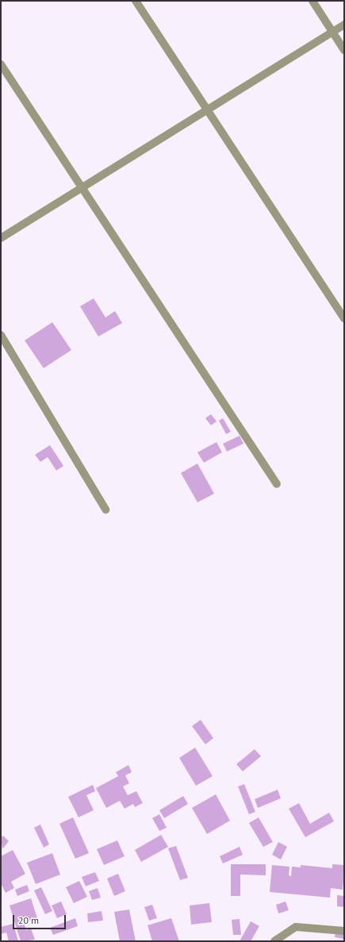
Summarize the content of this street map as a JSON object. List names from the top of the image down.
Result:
{
  "scale_bar": "20 m"
}
